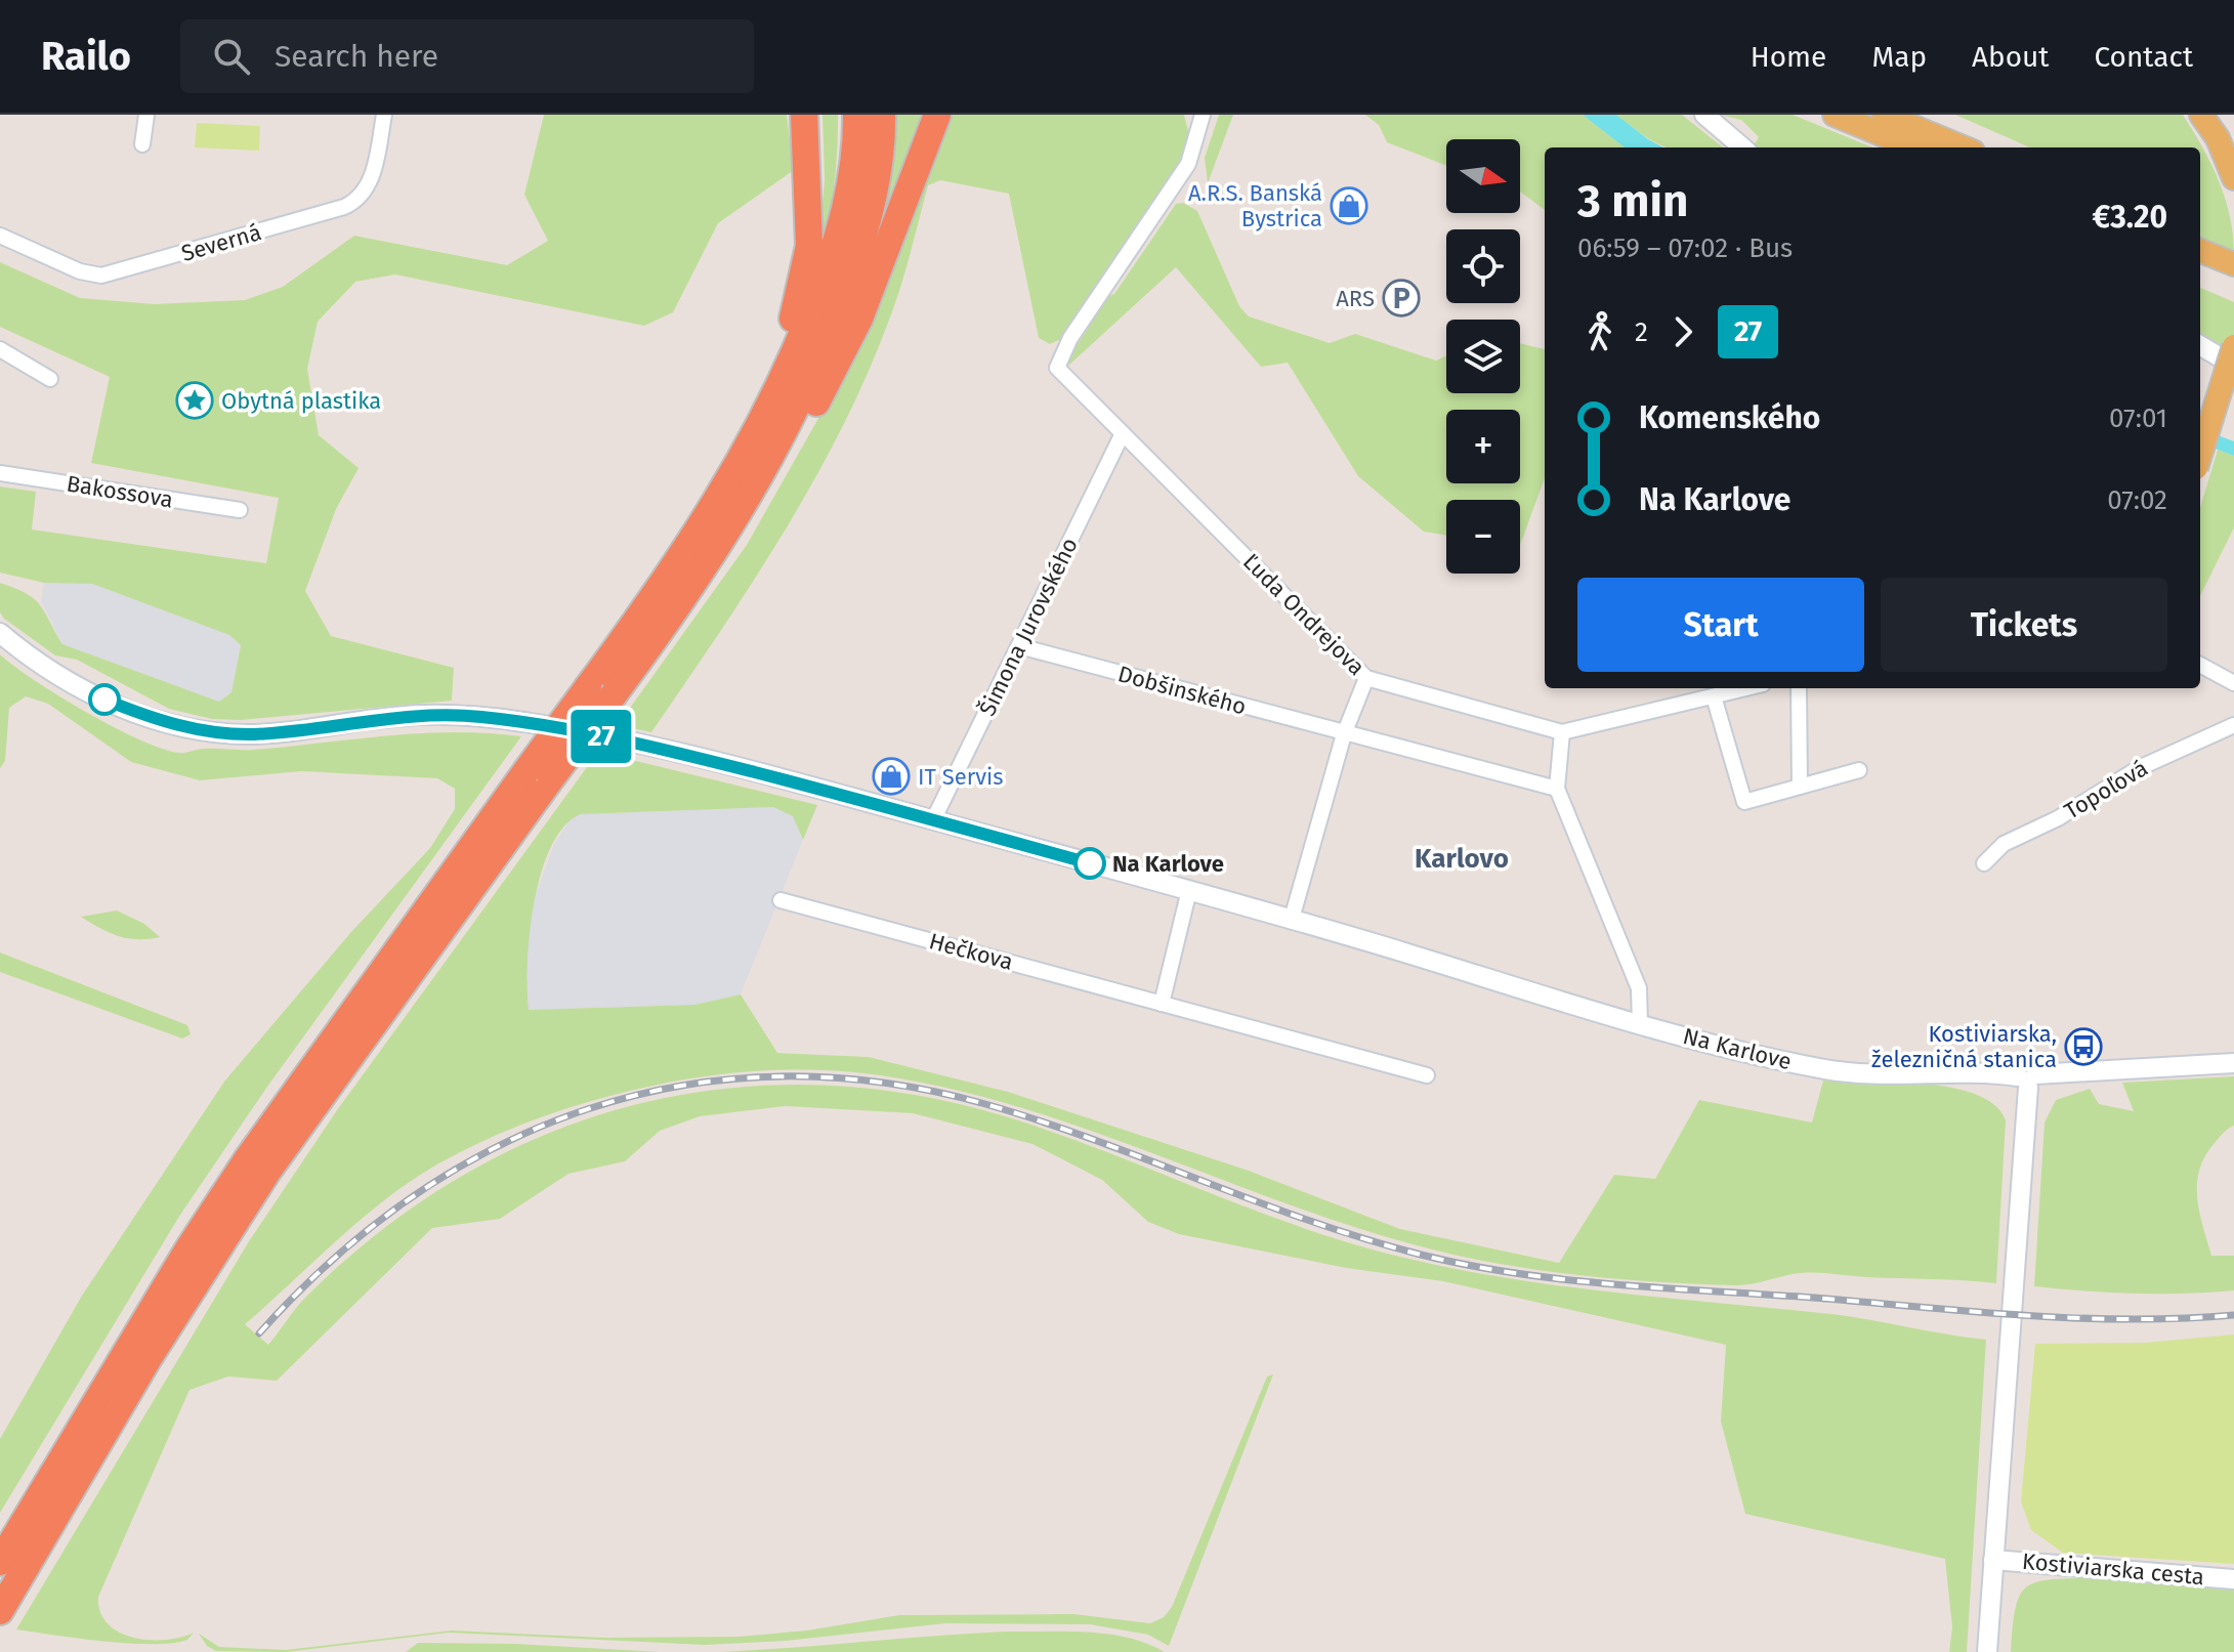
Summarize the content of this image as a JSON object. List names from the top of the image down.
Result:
{
  "streets": {
    "street": [
      "Severná",
      "Bakossova",
      "Ľuda Ondrejova",
      "Šimona Jurovského",
      "Dobšinského",
      "Topoľová",
      "Hečkova",
      "Na Karlove",
      "Kostiviarska cesta"
    ]
  },
  "crossings": [
    ["Ľuda Ondrejova", "Šimona Jurovského"],
    ["Šimona Jurovského", "Dobšinského"],
    ["Šimona Jurovského", "Na Karlove"]
  ],
  "districts": ["Karlovo"],
  "places": {
    "shop": ["A.R.S. Banská Bystrica", "IT Servis"],
    "parking": ["ARS"],
    "place": ["Obytná plastika"],
    "other": ["Na Karlove"],
    "bus stop": ["Kostiviarska, železničná stanica"]
  },
  "lines": ["bus line 27"],
  "north": "right",
  "page": {
    "header": "Railo",
    "search": "Search here",
    "nav": [
      "Home",
      "Map",
      "About",
      "Contact"
    ],
    "on_map": "27",
    "map_buttons": ["+", "−"],
    "heading": ["3 min", "06:59 – 07:02 · Bus", "€3.20"],
    "legs": ["2", "27"],
    "list": [
      {
        "name": "Komenského",
        "value": "07:01"
      },
      {
        "name": "Na Karlove",
        "value": "07:02"
      }
    ],
    "buttons": ["Start", "Tickets"]
  }
}
